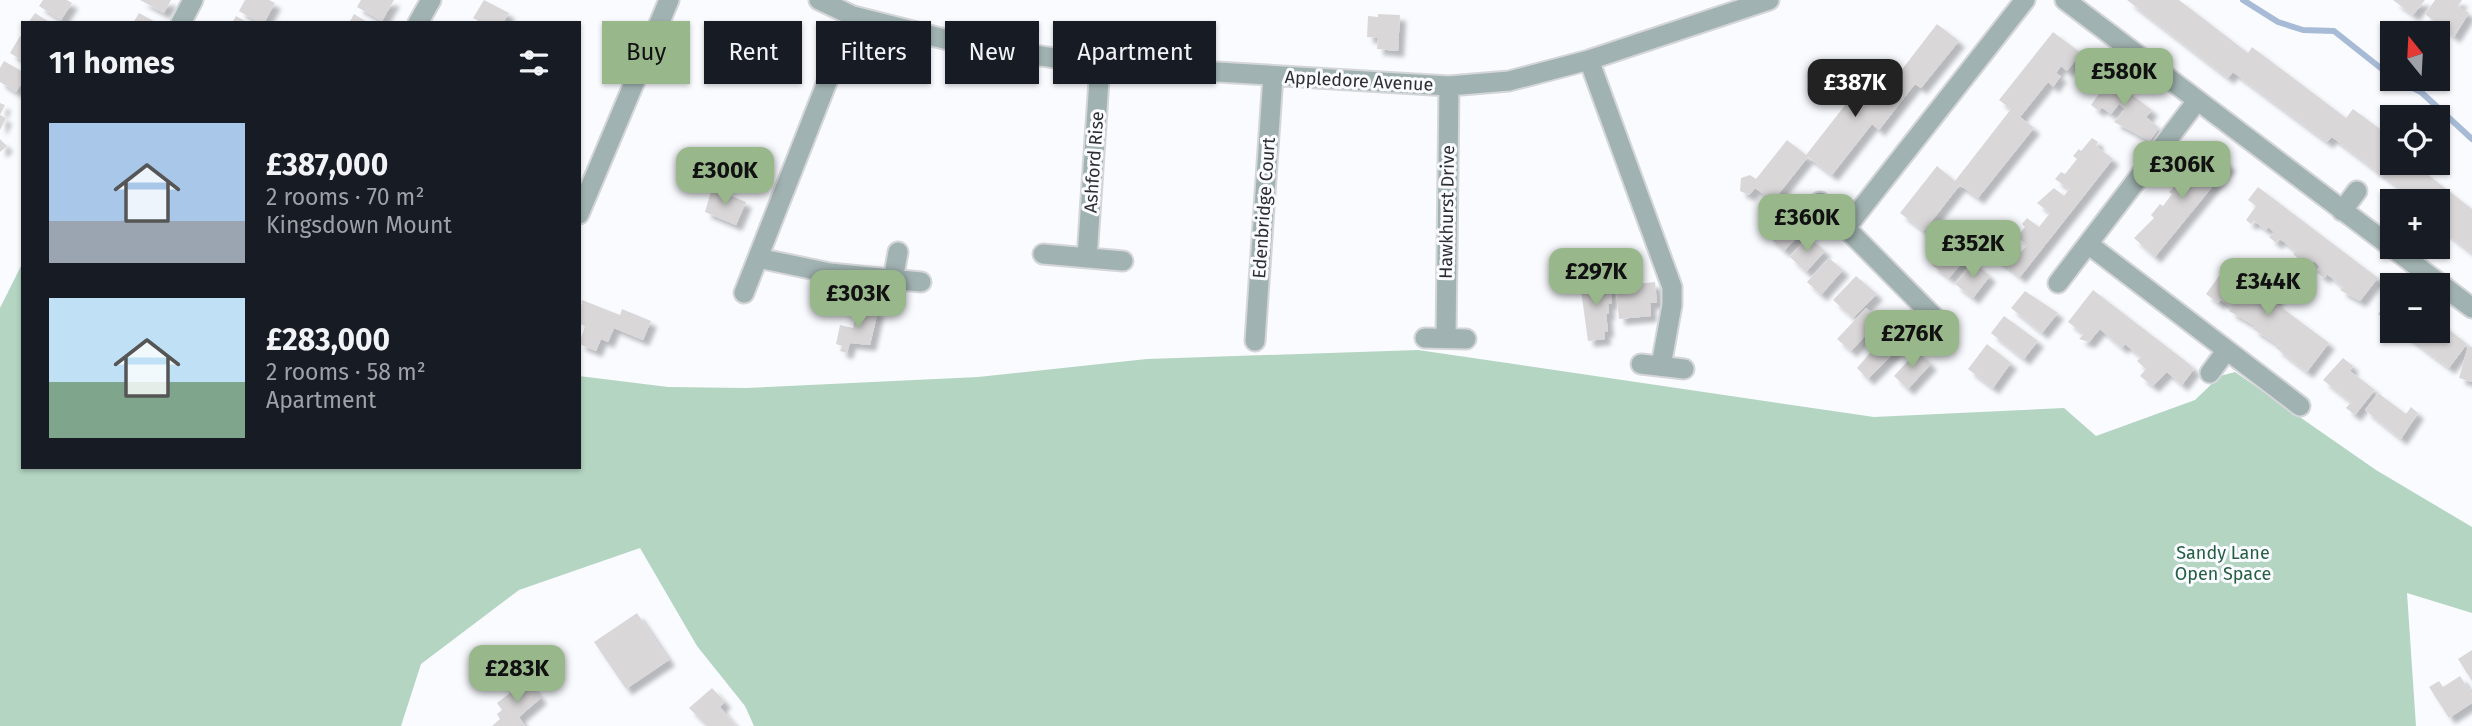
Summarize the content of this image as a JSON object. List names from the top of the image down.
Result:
{
  "streets": {
    "street": [
      "Appledore Avenue",
      "Ashford Rise",
      "Edenbridge Court",
      "Hawkhurst Drive"
    ]
  },
  "crossings": [
    ["Appledore Avenue", "Edenbridge Court"],
    ["Appledore Avenue", "Hawkhurst Drive"]
  ],
  "parks": ["Sandy Lane Open Space"],
  "north": "top",
  "page": {
    "map_buttons": ["+", "−"],
    "chip": [
      "Buy",
      "Rent",
      "Filters",
      "New",
      "Apartment"
    ],
    "heading": "11 homes",
    "price": [
      "£580K",
      "£387K",
      "£306K",
      "£300K",
      "£360K",
      "£352K",
      "£297K",
      "£344K",
      "£303K",
      "£276K",
      "£283K"
    ],
    "list": [
      {
        "name": "£387,000",
        "note": "2 rooms · 70 m² · Kingsdown Mount"
      },
      {
        "name": "£283,000",
        "note": "2 rooms · 58 m² · Apartment"
      }
    ]
  }
}
